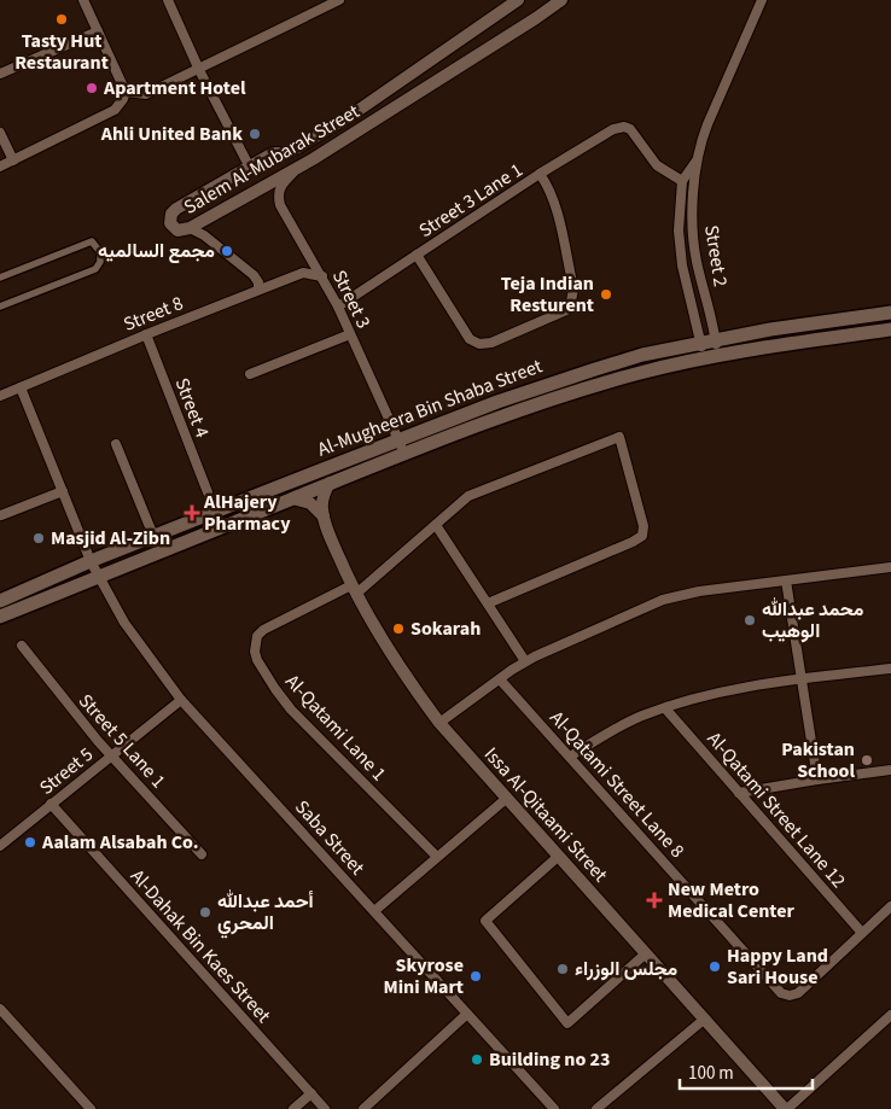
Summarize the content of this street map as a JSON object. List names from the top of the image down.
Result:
{
  "streets": {
    "main road": ["Al-Mugheera Bin Shaba Street"],
    "street": [
      "Salem Al-Mubarak Street",
      "Street 3 Lane 1",
      "Street 2",
      "Street 3",
      "Street 8",
      "Street 4",
      "Al-Qatami Lane 1",
      "Street 5 Lane 1",
      "Street 5",
      "Al-Qatami Street Lane 8",
      "Al-Qatami Street Lane 12",
      "Issa Al-Qitaami Street",
      "Saba Street",
      "Al-Dahak Bin Kaes Street"
    ]
  },
  "crossings": [
    ["Salem Al-Mubarak Street", "Street 3"],
    ["Street 3 Lane 1", "Street 2"],
    ["Street 3 Lane 1", "Street 3"],
    ["Street 2", "Al-Mugheera Bin Shaba Street"],
    ["Street 3", "Street 8"],
    ["Street 3", "Al-Mugheera Bin Shaba Street"],
    ["Street 8", "Street 4"],
    ["Al-Mugheera Bin Shaba Street", "Issa Al-Qitaami Street"],
    ["Al-Mugheera Bin Shaba Street", "Saba Street"],
    ["Al-Qatami Lane 1", "Issa Al-Qitaami Street"],
    ["Street 5 Lane 1", "Street 5"],
    ["Street 5", "Saba Street"],
    ["Street 5", "Al-Dahak Bin Kaes Street"],
    ["Al-Qatami Street Lane 8", "Al-Qatami Street Lane 12"]
  ],
  "places": {
    "other": [
      "Tasty Hut Restaurant",
      "Apartment Hotel",
      "Ahli United Bank",
      "مجمع السالميه",
      "Teja Indian Resturent",
      "Masjid Al-Zibn",
      "محمد عبدالله الوهيب",
      "Sokarah",
      "Pakistan School",
      "Aalam Alsabah Co.",
      "أحمد عبدالله المحري",
      "Happy Land Sari House",
      "مجلس الوزراء",
      "Skyrose Mini Mart",
      "Building no 23"
    ],
    "health": ["AlHajery Pharmacy", "New Metro Medical Center"]
  },
  "scale_bar": "100 m"
}
